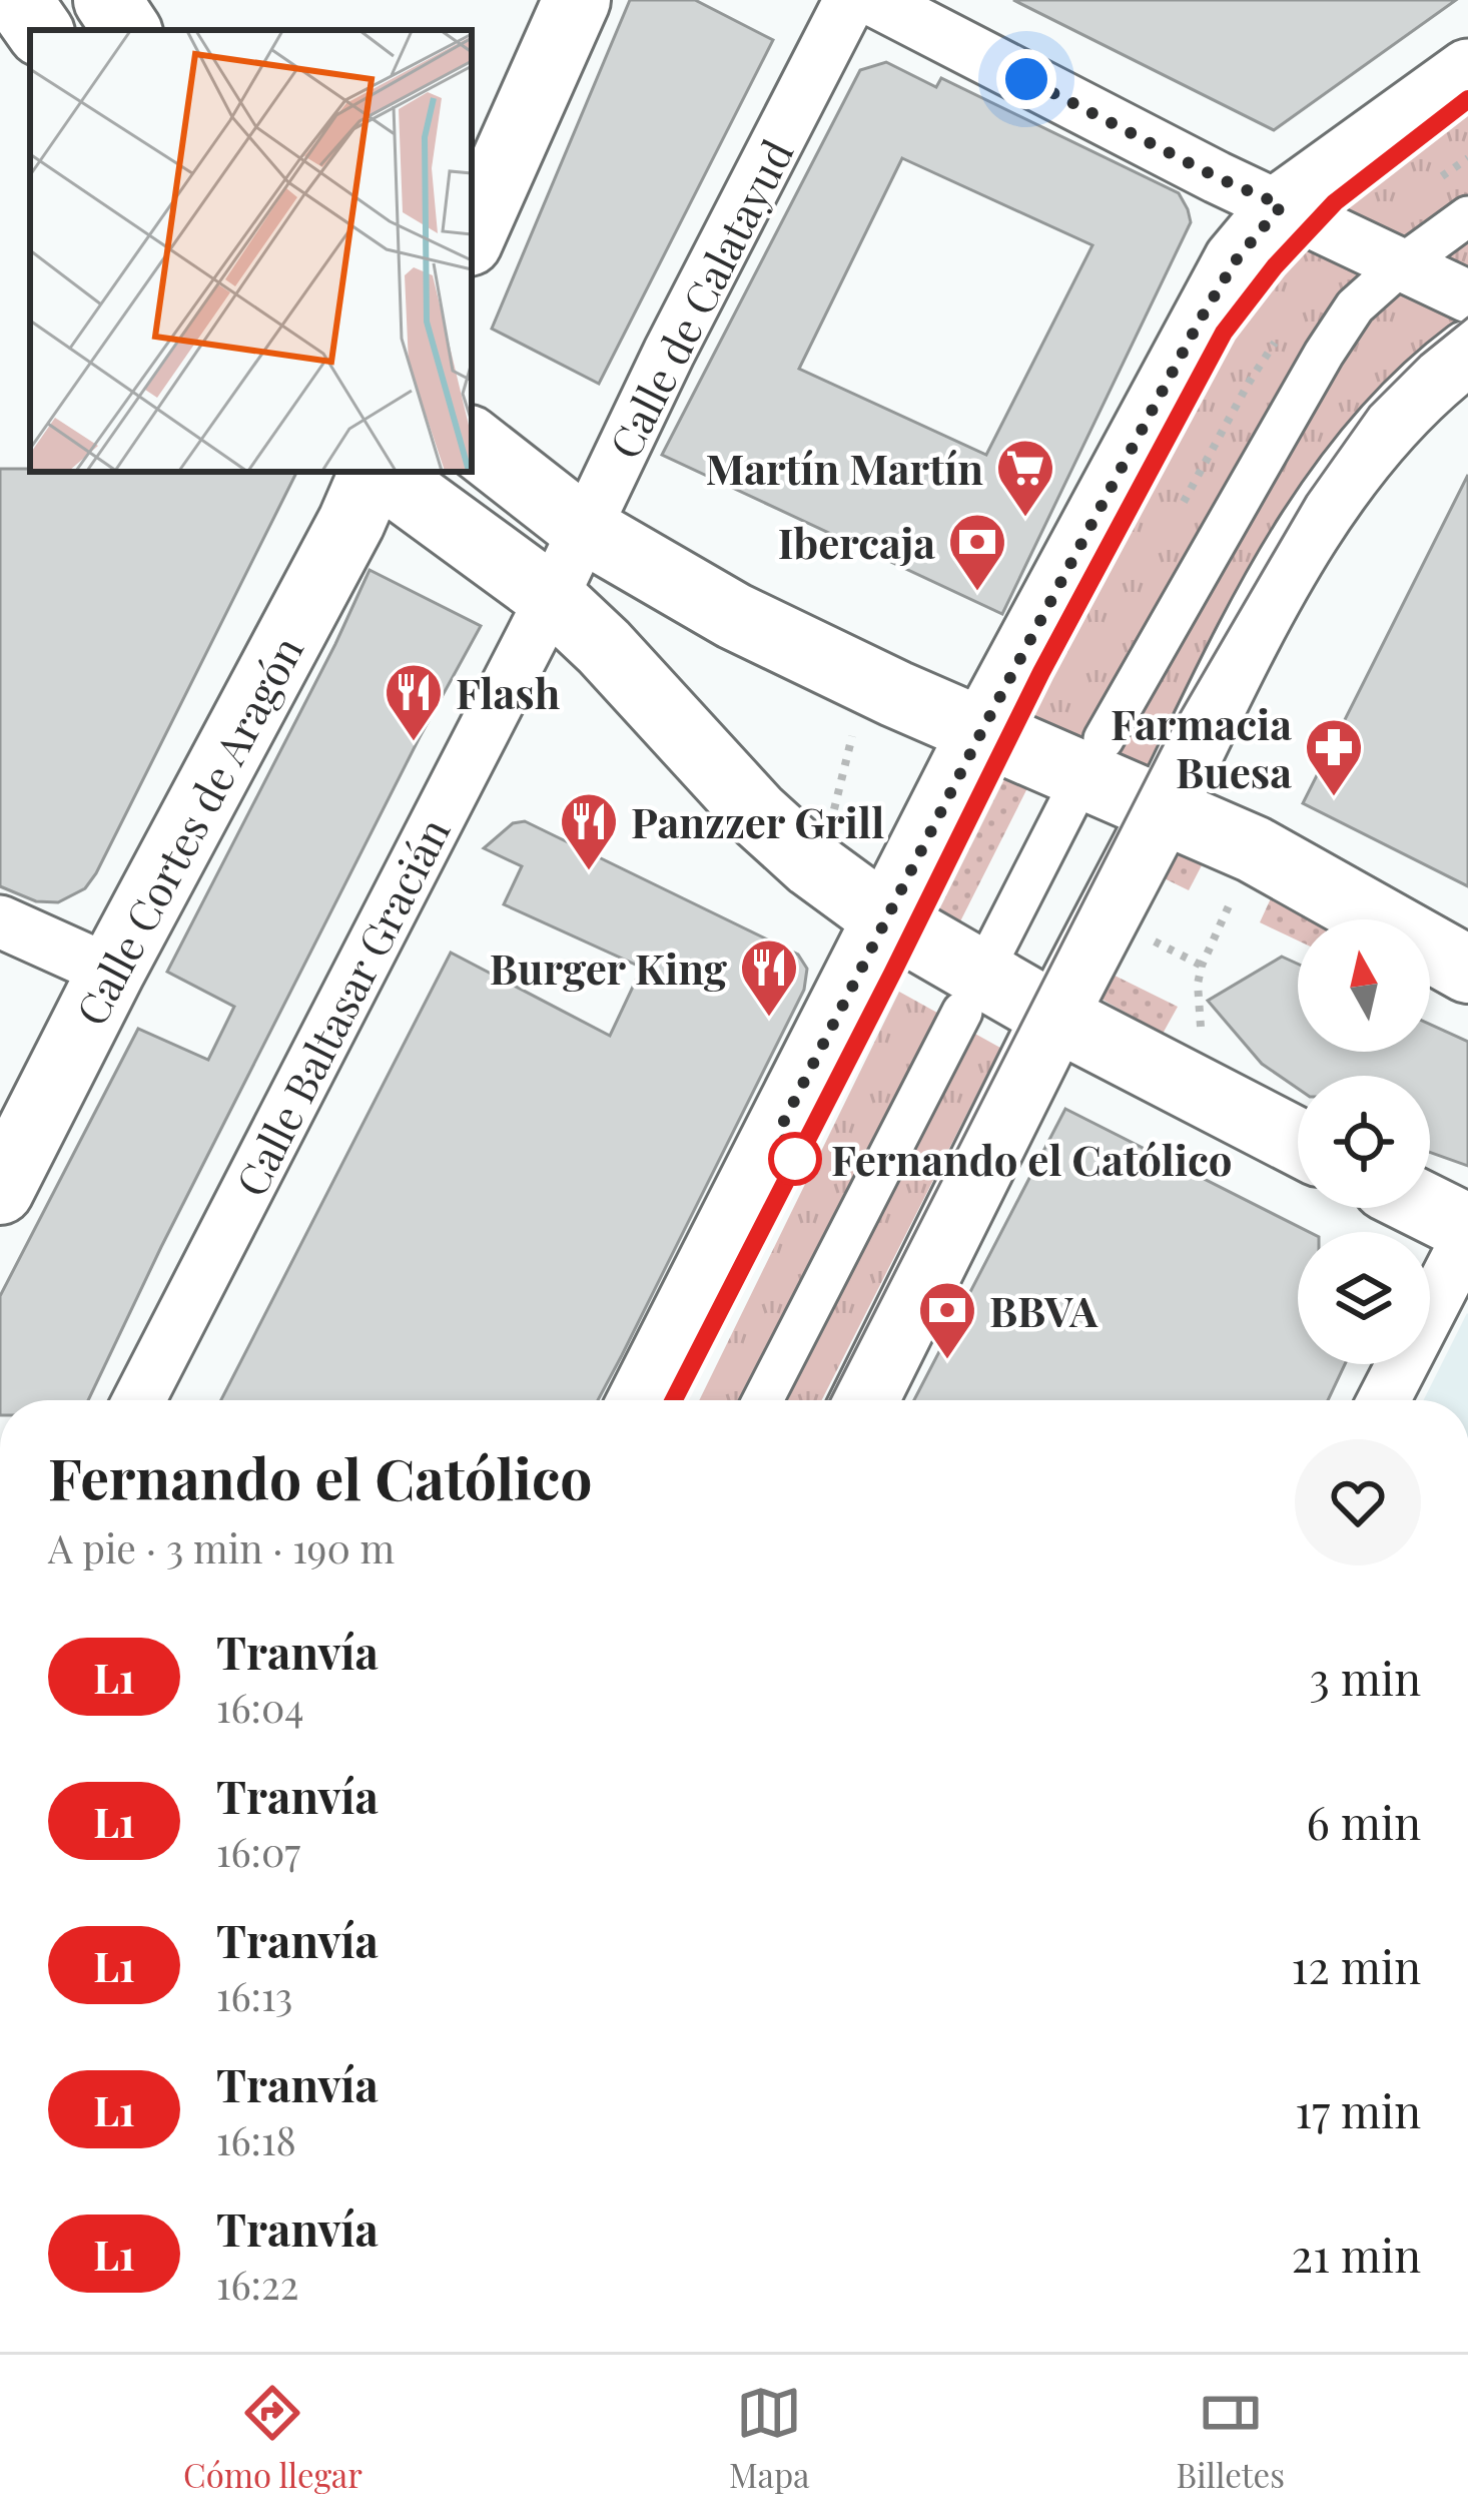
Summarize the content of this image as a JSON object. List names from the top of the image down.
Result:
{
  "streets": {
    "main road": ["Calle Cortes de Aragón"],
    "street": ["Calle de Calatayud", "Calle Baltasar Gracián"]
  },
  "crossings": [
    ["Calle de Calatayud", "Calle Baltasar Gracián"]
  ],
  "places": {
    "supermarket": ["Martín Martín"],
    "bank": ["Ibercaja", "BBVA"],
    "restaurant": ["Flash", "Panzzer Grill", "Burger King"],
    "pharmacy": ["Farmacia Buesa"],
    "other": ["Fernando el Católico"]
  },
  "lines": ["tram line L1"],
  "north": "top",
  "page": {
    "heading": ["Fernando el Católico", "A pie · 3 min · 190 m"],
    "list": [
      {
        "mark": "L1",
        "name": "Tranvía",
        "note": "16:04",
        "value": "3 min"
      },
      {
        "mark": "L1",
        "name": "Tranvía",
        "note": "16:07",
        "value": "6 min"
      },
      {
        "mark": "L1",
        "name": "Tranvía",
        "note": "16:13",
        "value": "12 min"
      },
      {
        "mark": "L1",
        "name": "Tranvía",
        "note": "16:18",
        "value": "17 min"
      },
      {
        "mark": "L1",
        "name": "Tranvía",
        "note": "16:22",
        "value": "21 min"
      }
    ],
    "tabs": ["Cómo llegar", "Mapa", "Billetes"]
  }
}
